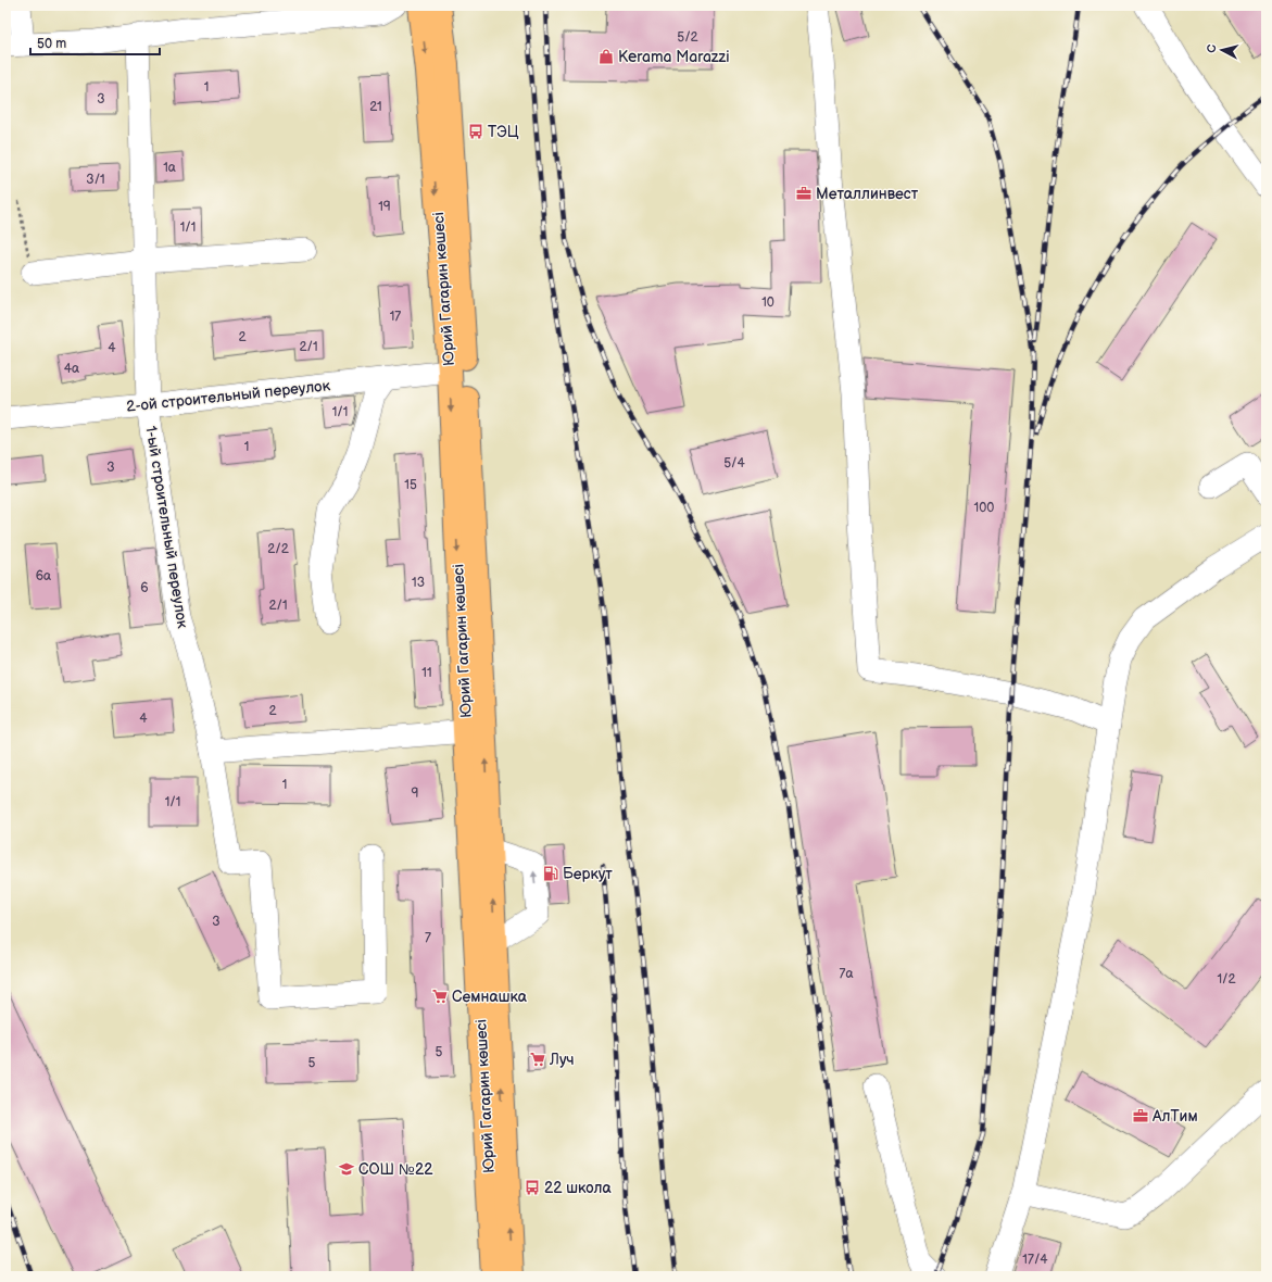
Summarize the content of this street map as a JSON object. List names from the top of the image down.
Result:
{
  "streets": {
    "main road": ["Юрий Гагарин көшесі"],
    "street": ["2-ой строительный переулок", "1-ый строительный переулок"]
  },
  "crossings": [
    ["Юрий Гагарин көшесі", "2-ой строительный переулок"],
    ["2-ой строительный переулок", "1-ый строительный переулок"]
  ],
  "places": {
    "shop": ["Kerama Marazzi"],
    "bus stop": ["ТЭЦ", "22 школа"],
    "office": ["Металлинвест", "АлТим"],
    "fuel station": ["Беркут"],
    "supermarket": ["Семнашка", "Луч"],
    "school or university": ["СОШ №22"]
  },
  "house_numbers": [
    "5/2",
    "1",
    "3",
    "21",
    "1а",
    "3/1",
    "19",
    "1/1",
    "10",
    "17",
    "2",
    "2/1",
    "4",
    "4а",
    "1/1",
    "1",
    "5/4",
    "3",
    "15",
    "100",
    "2/2",
    "6а",
    "13",
    "6",
    "2/1",
    "11",
    "2",
    "4",
    "1",
    "9",
    "1/1",
    "3",
    "7",
    "7а",
    "1/2",
    "5",
    "5",
    "17/4"
  ],
  "scale_bar": "50 m",
  "north": "left"
}
